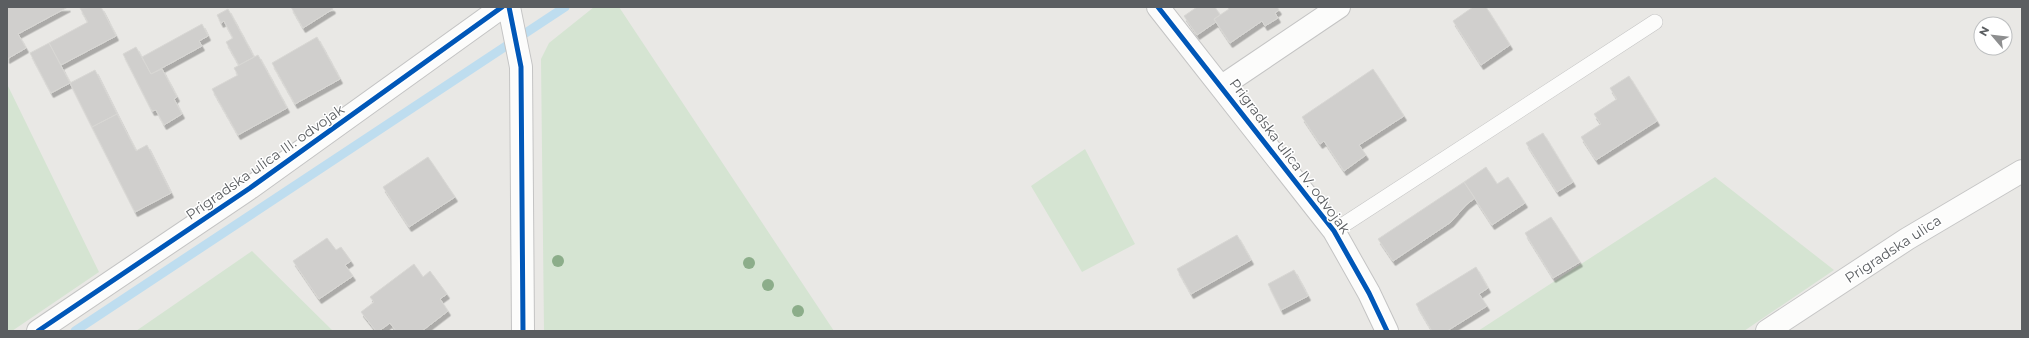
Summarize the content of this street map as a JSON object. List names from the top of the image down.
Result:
{
  "streets": {
    "street": ["Prigradska ulica IV. odvojak", "Prigradska ulica III. odvojak", "Prigradska ulica"]
  },
  "north": "top left"
}
